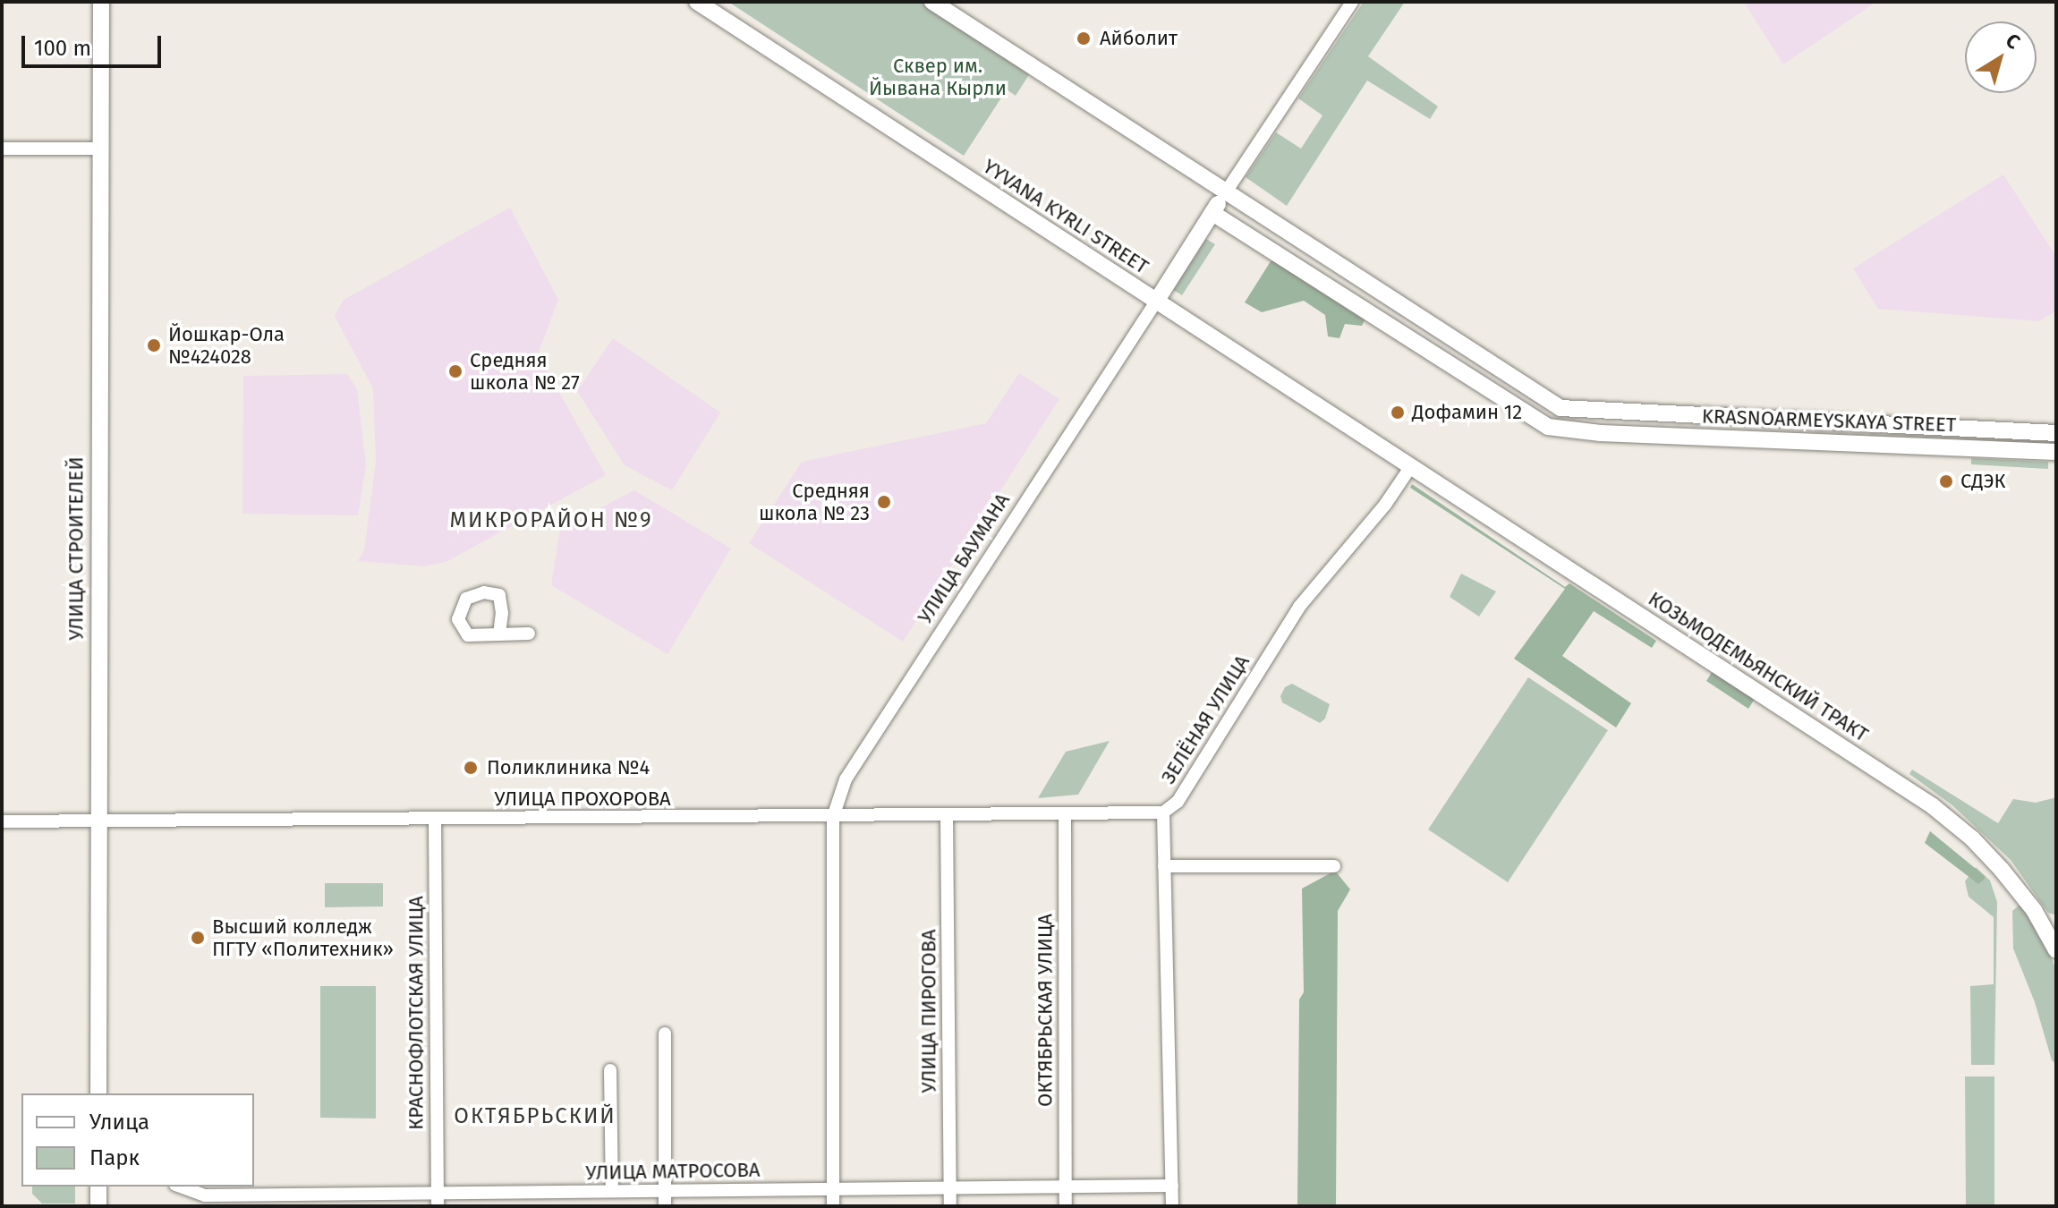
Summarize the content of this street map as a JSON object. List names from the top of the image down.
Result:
{
  "streets": {
    "main road": [
      "YYVANA KYRLI STREET",
      "KRASNOARMEYSKAYA STREET",
      "УЛИЦА СТРОИТЕЛЕЙ",
      "УЛИЦА БАУМАНА",
      "КОЗЬМОДЕМЬЯНСКИЙ ТРАКТ"
    ],
    "street": [
      "ЗЕЛЁНАЯ УЛИЦА",
      "УЛИЦА ПРОХОРОВА",
      "ОКТЯБРЬСКАЯ УЛИЦА",
      "УЛИЦА ПИРОГОВА",
      "КРАСНОФЛОТСКАЯ УЛИЦА",
      "УЛИЦА МАТРОСОВА"
    ]
  },
  "crossings": [
    ["YYVANA KYRLI STREET", "УЛИЦА БАУМАНА"],
    ["YYVANA KYRLI STREET", "КОЗЬМОДЕМЬЯНСКИЙ ТРАКТ"],
    ["YYVANA KYRLI STREET", "ЗЕЛЁНАЯ УЛИЦА"],
    ["УЛИЦА СТРОИТЕЛЕЙ", "УЛИЦА ПРОХОРОВА"],
    ["УЛИЦА БАУМАНА", "УЛИЦА ПРОХОРОВА"],
    ["УЛИЦА БАУМАНА", "УЛИЦА МАТРОСОВА"],
    ["КОЗЬМОДЕМЬЯНСКИЙ ТРАКТ", "ЗЕЛЁНАЯ УЛИЦА"],
    ["ЗЕЛЁНАЯ УЛИЦА", "УЛИЦА ПРОХОРОВА"],
    ["ЗЕЛЁНАЯ УЛИЦА", "УЛИЦА МАТРОСОВА"],
    ["УЛИЦА ПРОХОРОВА", "ОКТЯБРЬСКАЯ УЛИЦА"],
    ["УЛИЦА ПРОХОРОВА", "УЛИЦА ПИРОГОВА"],
    ["УЛИЦА ПРОХОРОВА", "КРАСНОФЛОТСКАЯ УЛИЦА"],
    ["ОКТЯБРЬСКАЯ УЛИЦА", "УЛИЦА МАТРОСОВА"],
    ["УЛИЦА ПИРОГОВА", "УЛИЦА МАТРОСОВА"],
    ["КРАСНОФЛОТСКАЯ УЛИЦА", "УЛИЦА МАТРОСОВА"]
  ],
  "districts": ["МИКРОРАЙОН №9", "ОКТЯБРЬСКИЙ"],
  "parks": ["Сквер им. Йывана Кырли"],
  "places": [
    "Айболит",
    "Йошкар-Ола №424028",
    "Средняя школа № 27",
    "Дофамин 12",
    "СДЭК",
    "Средняя школа № 23",
    "Поликлиника №4",
    "Высший колледж ПГТУ «Политехник»"
  ],
  "legend": ["Улица", "Парк"],
  "scale_bar": "100 m",
  "north": "top right"
}
